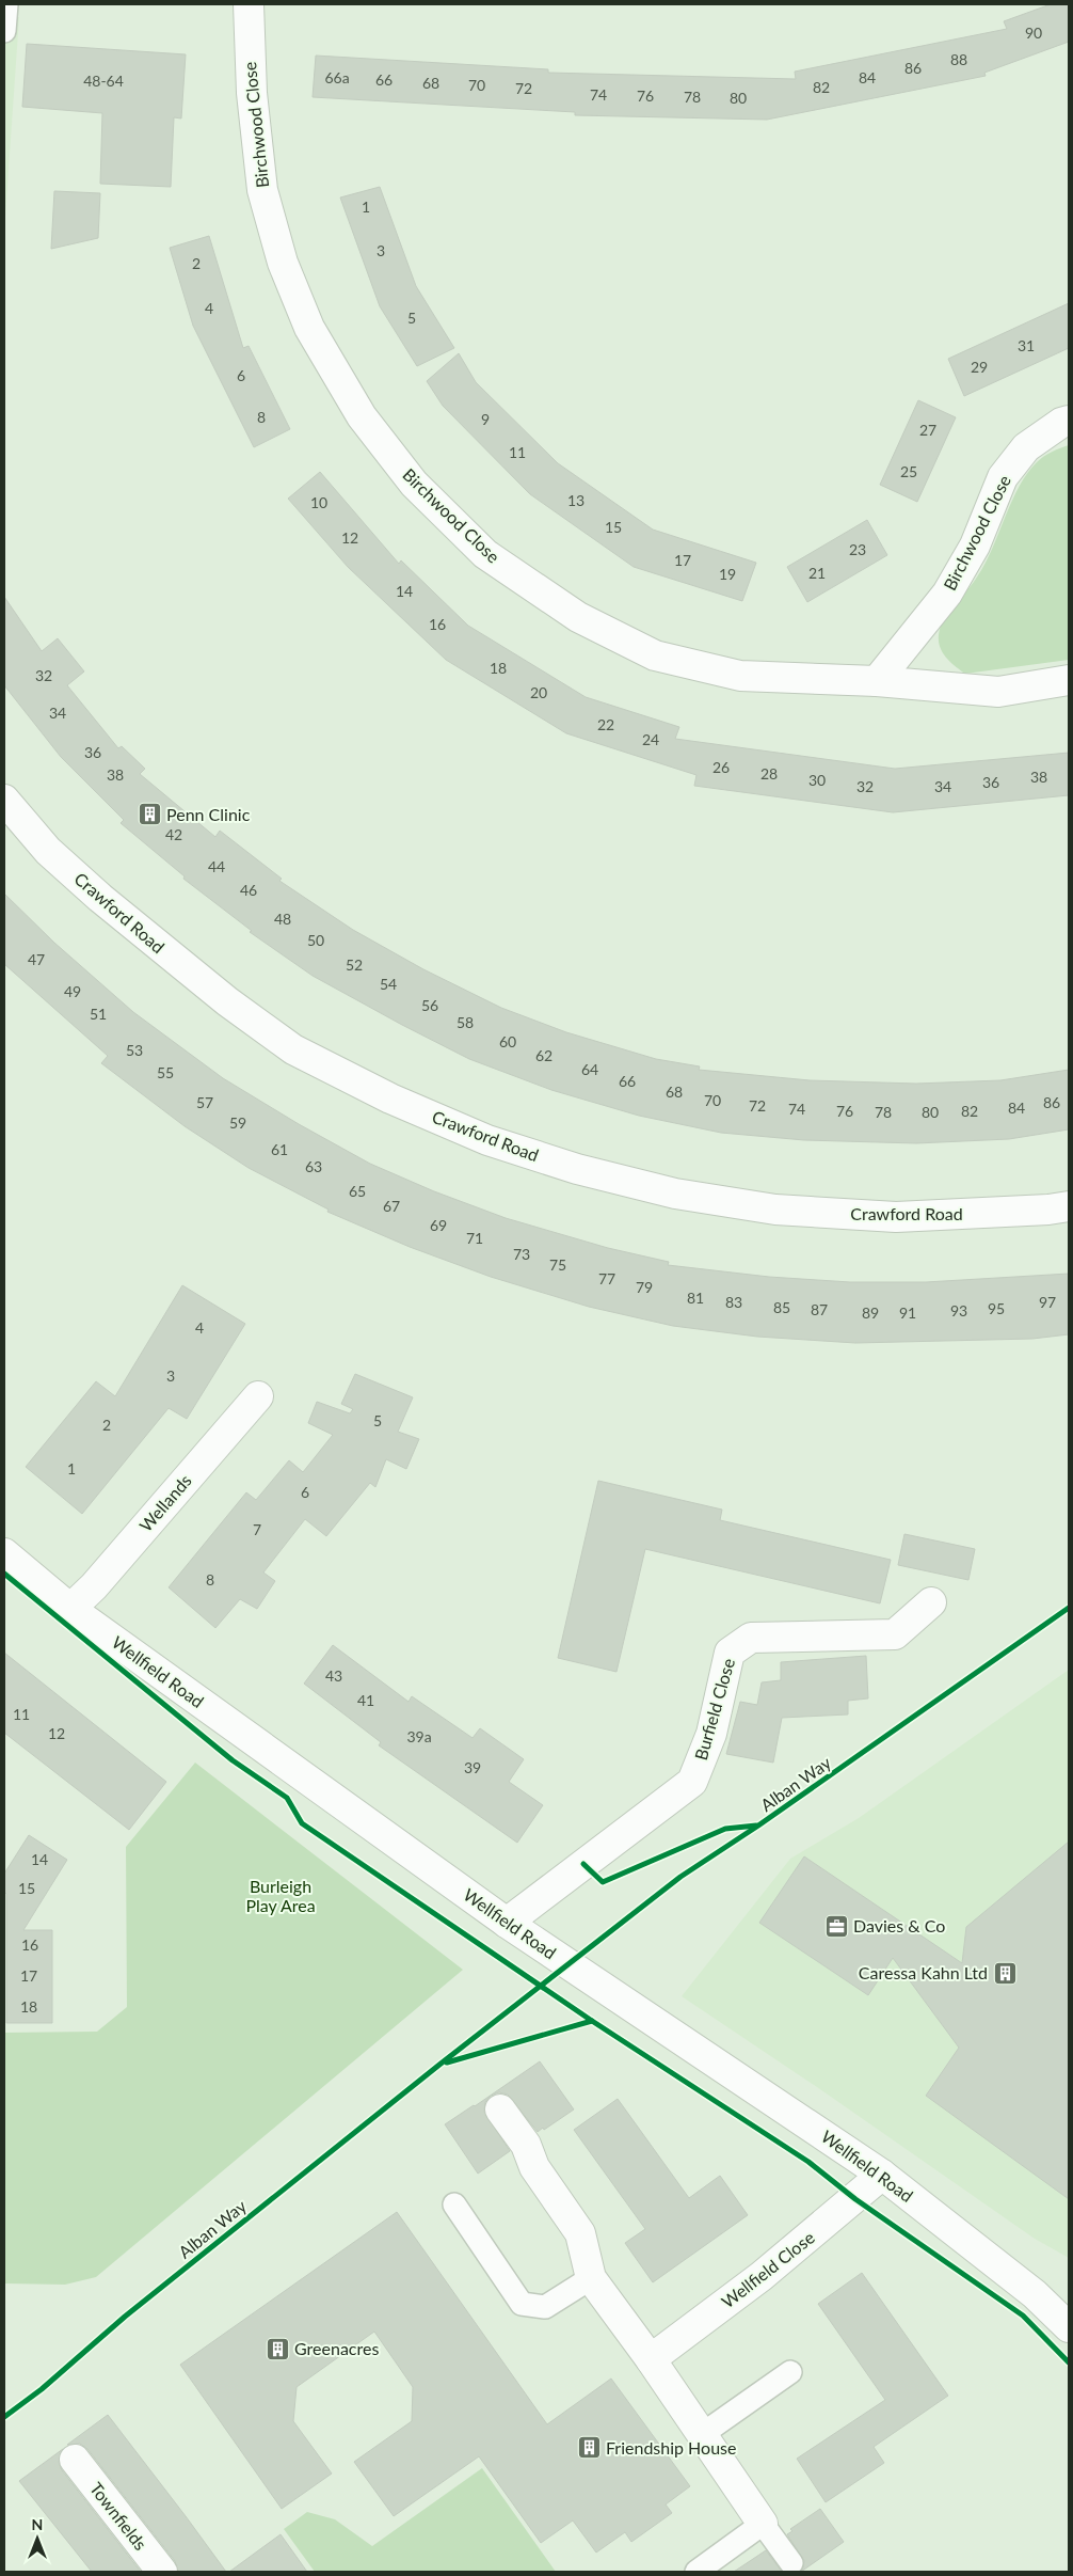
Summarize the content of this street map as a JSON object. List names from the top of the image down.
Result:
{
  "streets": {
    "street": [
      "Birchwood Close",
      "Crawford Road",
      "Wellands",
      "Wellfield Road",
      "Burfield Close",
      "Wellfield Close",
      "Townfields"
    ],
    "cycle path": ["Alban Way"]
  },
  "crossings": [
    ["Wellands", "Wellfield Road"],
    ["Wellfield Road", "Burfield Close"],
    ["Wellfield Road", "Wellfield Close"]
  ],
  "parks": ["Burleigh Play Area"],
  "places": {
    "building": [
      "Penn Clinic",
      "Caressa Kahn Ltd",
      "Greenacres",
      "Friendship House"
    ],
    "office": ["Davies & Co"]
  },
  "house_numbers": [
    "90",
    "88",
    "86",
    "66a",
    "84",
    "66",
    "48-64",
    "68",
    "70",
    "82",
    "72",
    "74",
    "76",
    "78",
    "80",
    "1",
    "3",
    "2",
    "4",
    "5",
    "31",
    "29",
    "6",
    "8",
    "9",
    "27",
    "11",
    "25",
    "13",
    "10",
    "15",
    "12",
    "23",
    "17",
    "21",
    "19",
    "14",
    "16",
    "18",
    "32",
    "20",
    "34",
    "22",
    "24",
    "36",
    "26",
    "28",
    "38",
    "38",
    "30",
    "36",
    "32",
    "34",
    "42",
    "44",
    "46",
    "48",
    "50",
    "47",
    "52",
    "54",
    "49",
    "56",
    "51",
    "58",
    "60",
    "53",
    "62",
    "64",
    "55",
    "66",
    "68",
    "70",
    "57",
    "86",
    "72",
    "84",
    "74",
    "76",
    "82",
    "78",
    "80",
    "59",
    "61",
    "63",
    "65",
    "67",
    "69",
    "71",
    "73",
    "75",
    "77",
    "79",
    "81",
    "83",
    "97",
    "85",
    "95",
    "87",
    "93",
    "89",
    "91",
    "4",
    "3",
    "5",
    "2",
    "1",
    "6",
    "7",
    "8",
    "43",
    "41",
    "11",
    "12",
    "39a",
    "39",
    "14",
    "15",
    "16",
    "17",
    "18"
  ],
  "north": "top"
}
